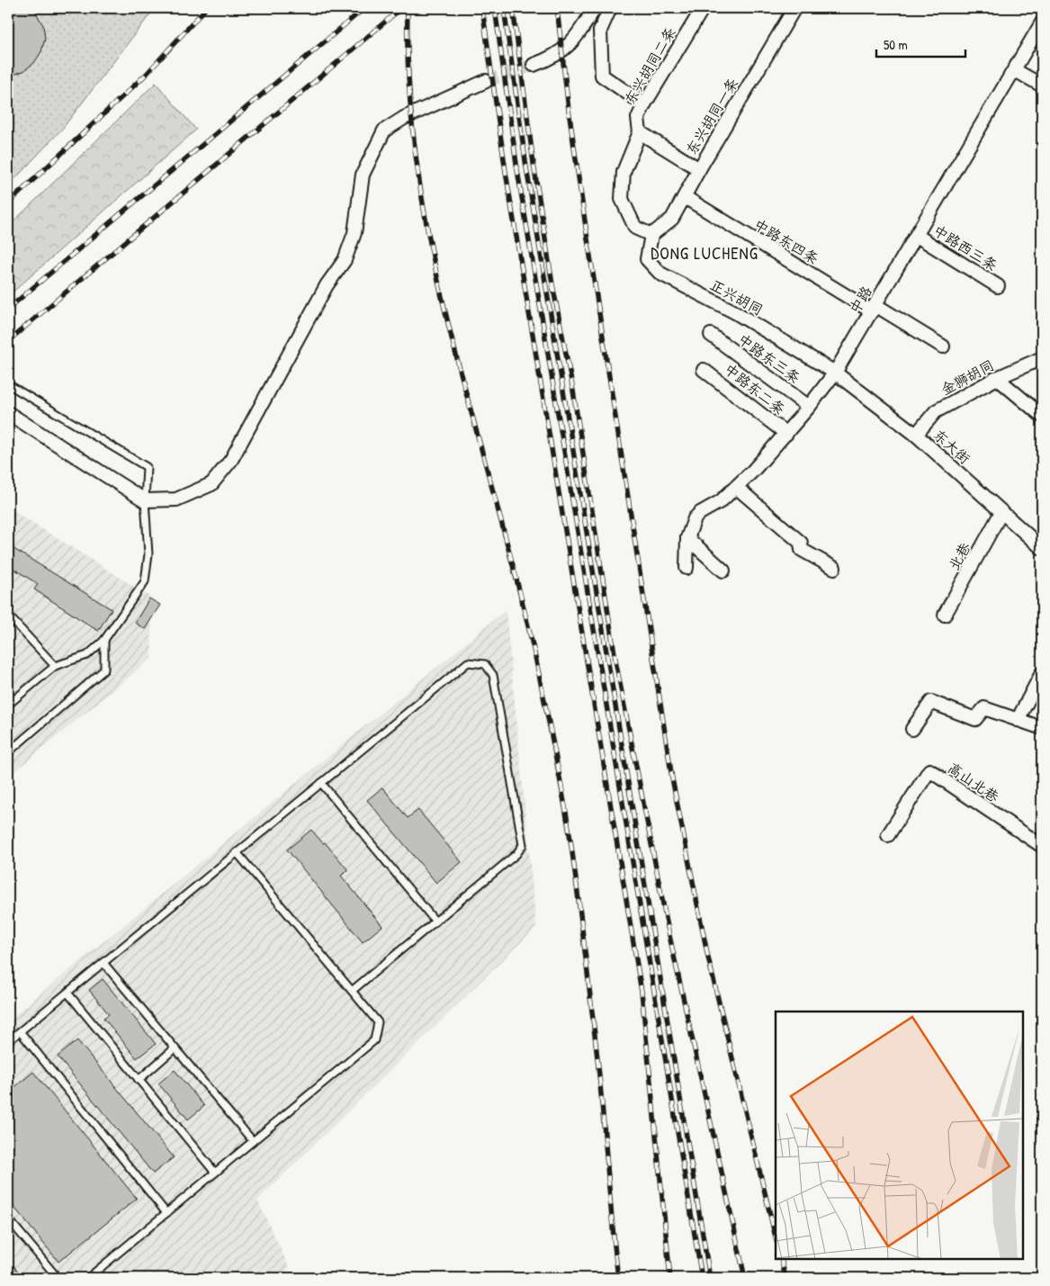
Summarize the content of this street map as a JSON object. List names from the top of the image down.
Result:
{
  "streets": {
    "street": [
      "东兴胡同二条",
      "东兴胡同一条",
      "中路东四条",
      "中路西三条",
      "正兴胡同",
      "中路",
      "中路东三条",
      "金狮胡同",
      "中路东二条",
      "东大街",
      "北巷",
      "高山北巷"
    ]
  },
  "crossings": [
    ["东兴胡同二条", "东兴胡同一条"],
    ["东兴胡同二条", "正兴胡同"],
    ["东兴胡同一条", "中路东四条"],
    ["东兴胡同一条", "正兴胡同"],
    ["中路东四条", "中路"],
    ["中路西三条", "中路"],
    ["正兴胡同", "中路"],
    ["正兴胡同", "东大街"],
    ["中路", "中路东三条"],
    ["中路", "中路东二条"],
    ["中路", "东大街"],
    ["金狮胡同", "东大街"],
    ["东大街", "北巷"]
  ],
  "districts": ["DONG LUCHENG"],
  "scale_bar": "50 m"
}
